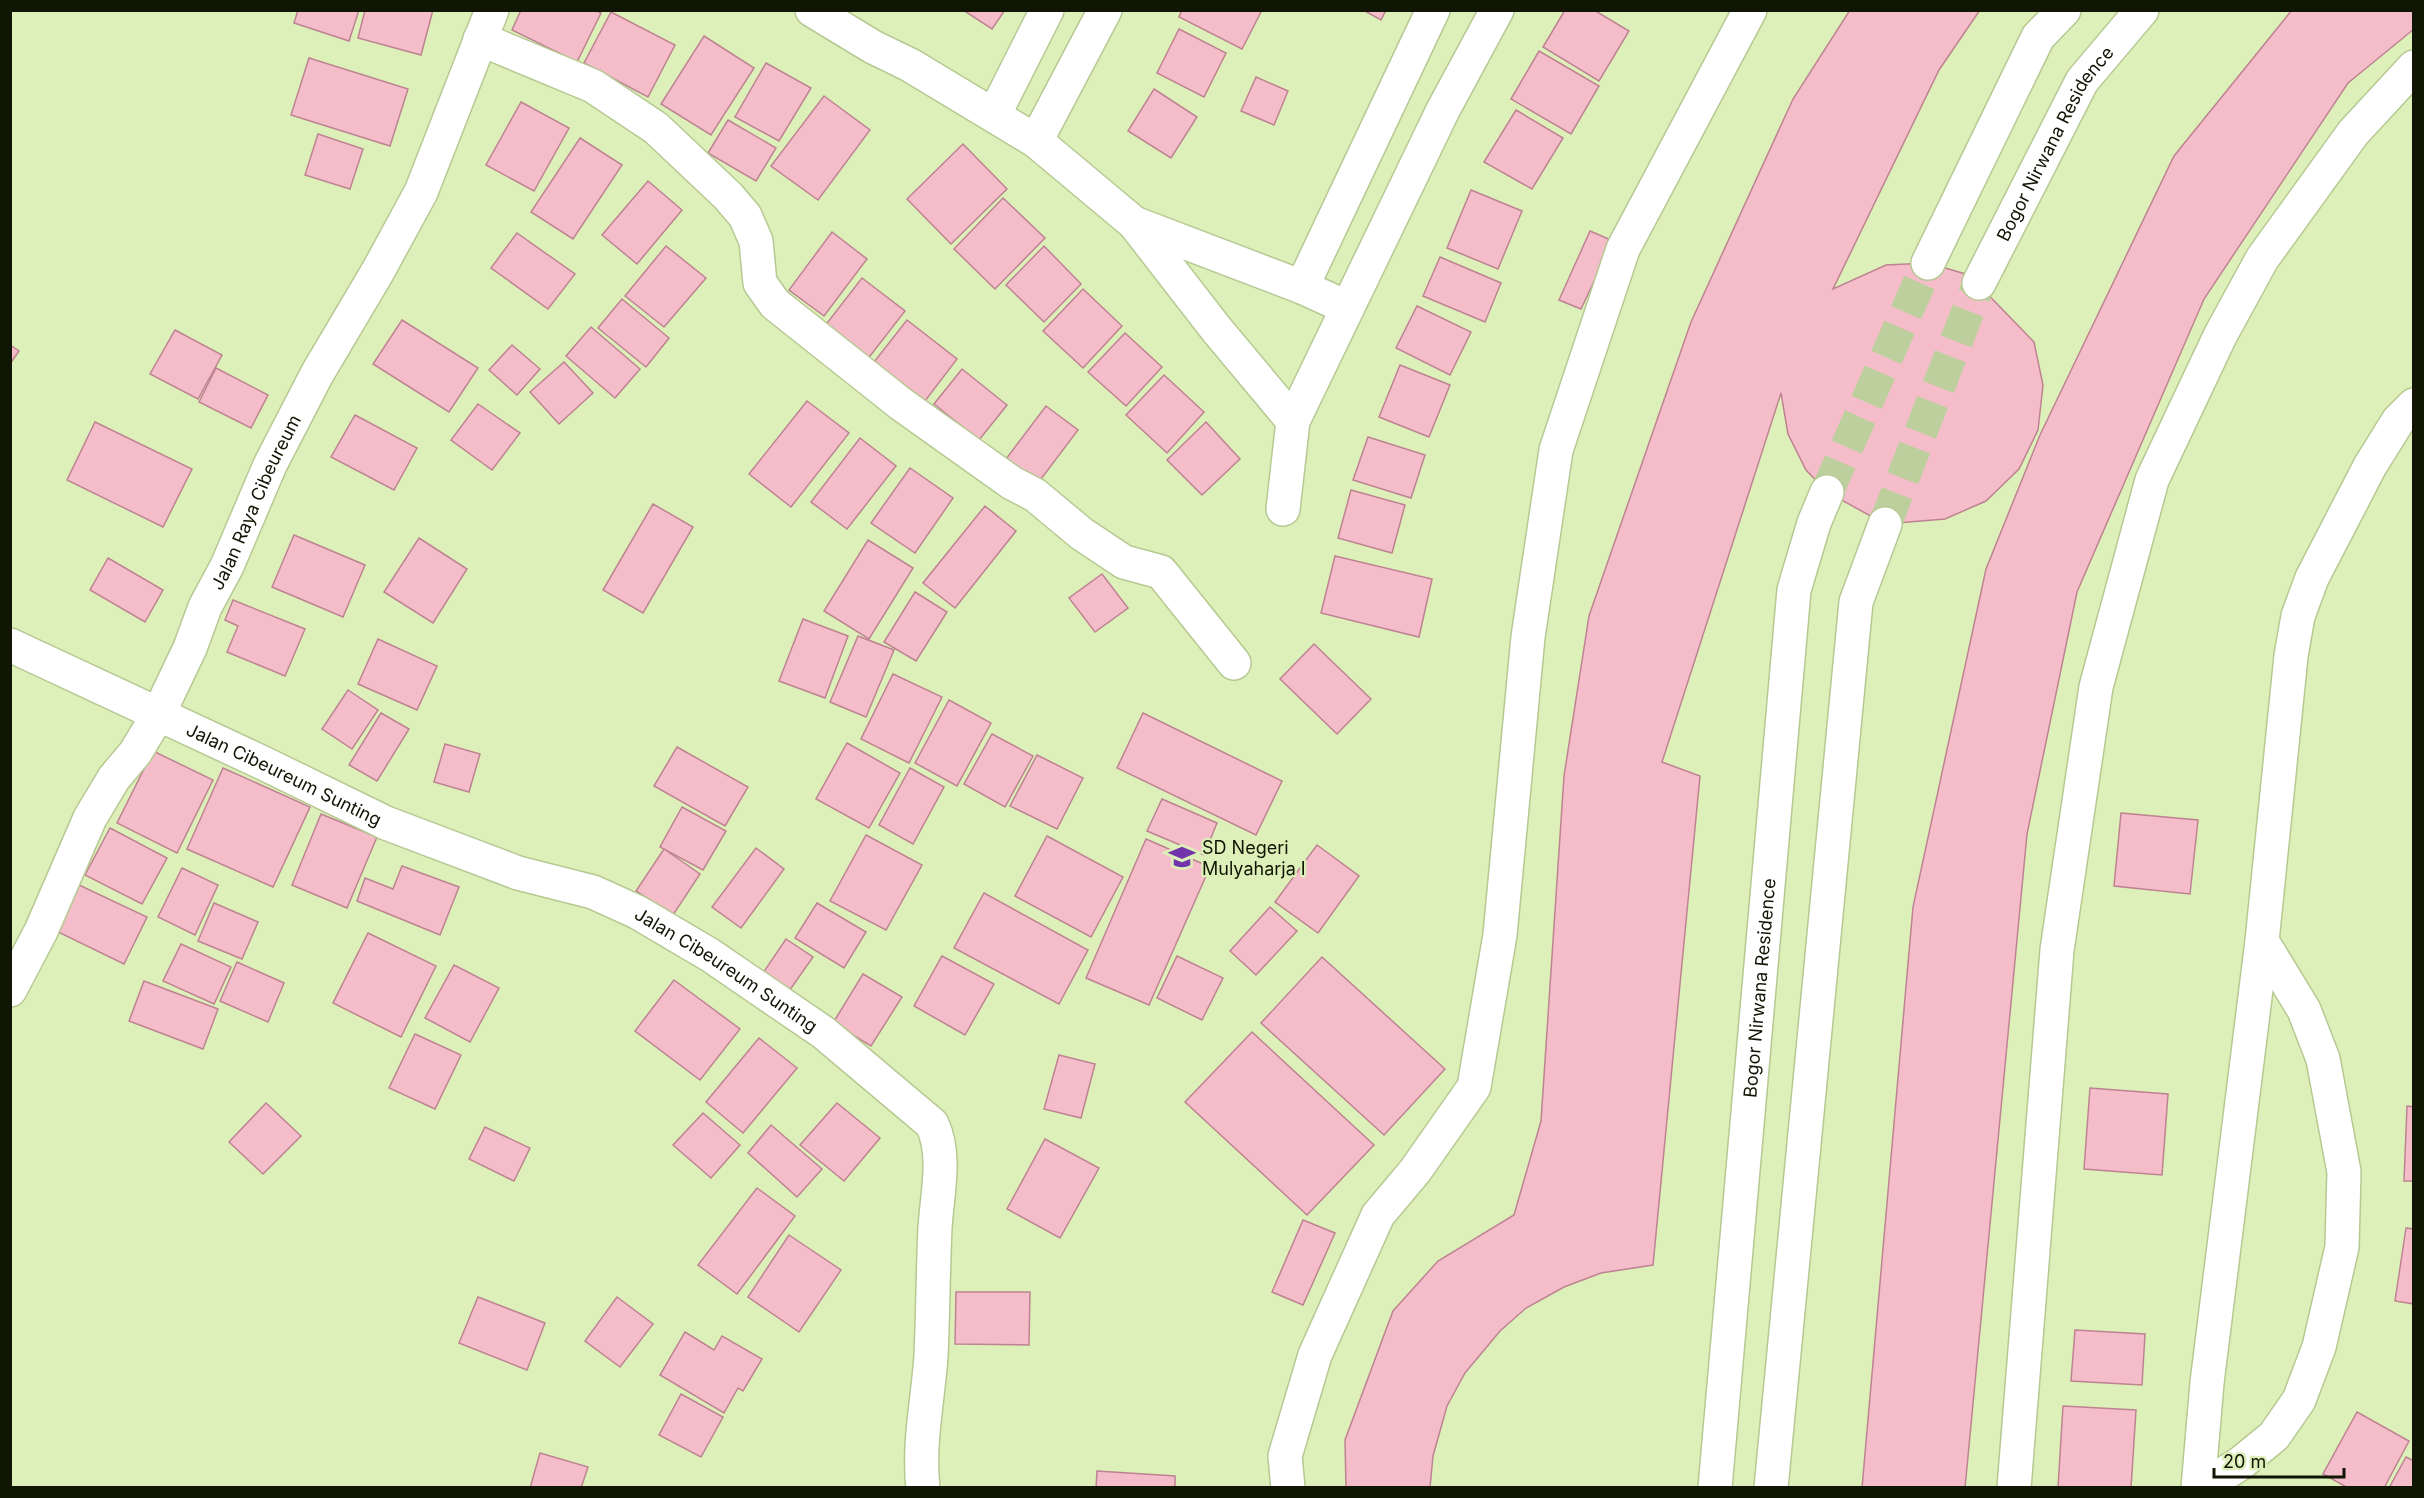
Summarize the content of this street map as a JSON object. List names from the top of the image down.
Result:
{
  "streets": {
    "street": ["Bogor Nirwana Residence", "Jalan Raya Cibeureum", "Jalan Cibeureum Sunting"]
  },
  "crossings": [
    ["Jalan Raya Cibeureum", "Jalan Cibeureum Sunting"]
  ],
  "places": {
    "school or university": ["SD Negeri Mulyaharja I"]
  },
  "scale_bar": "20 m"
}
